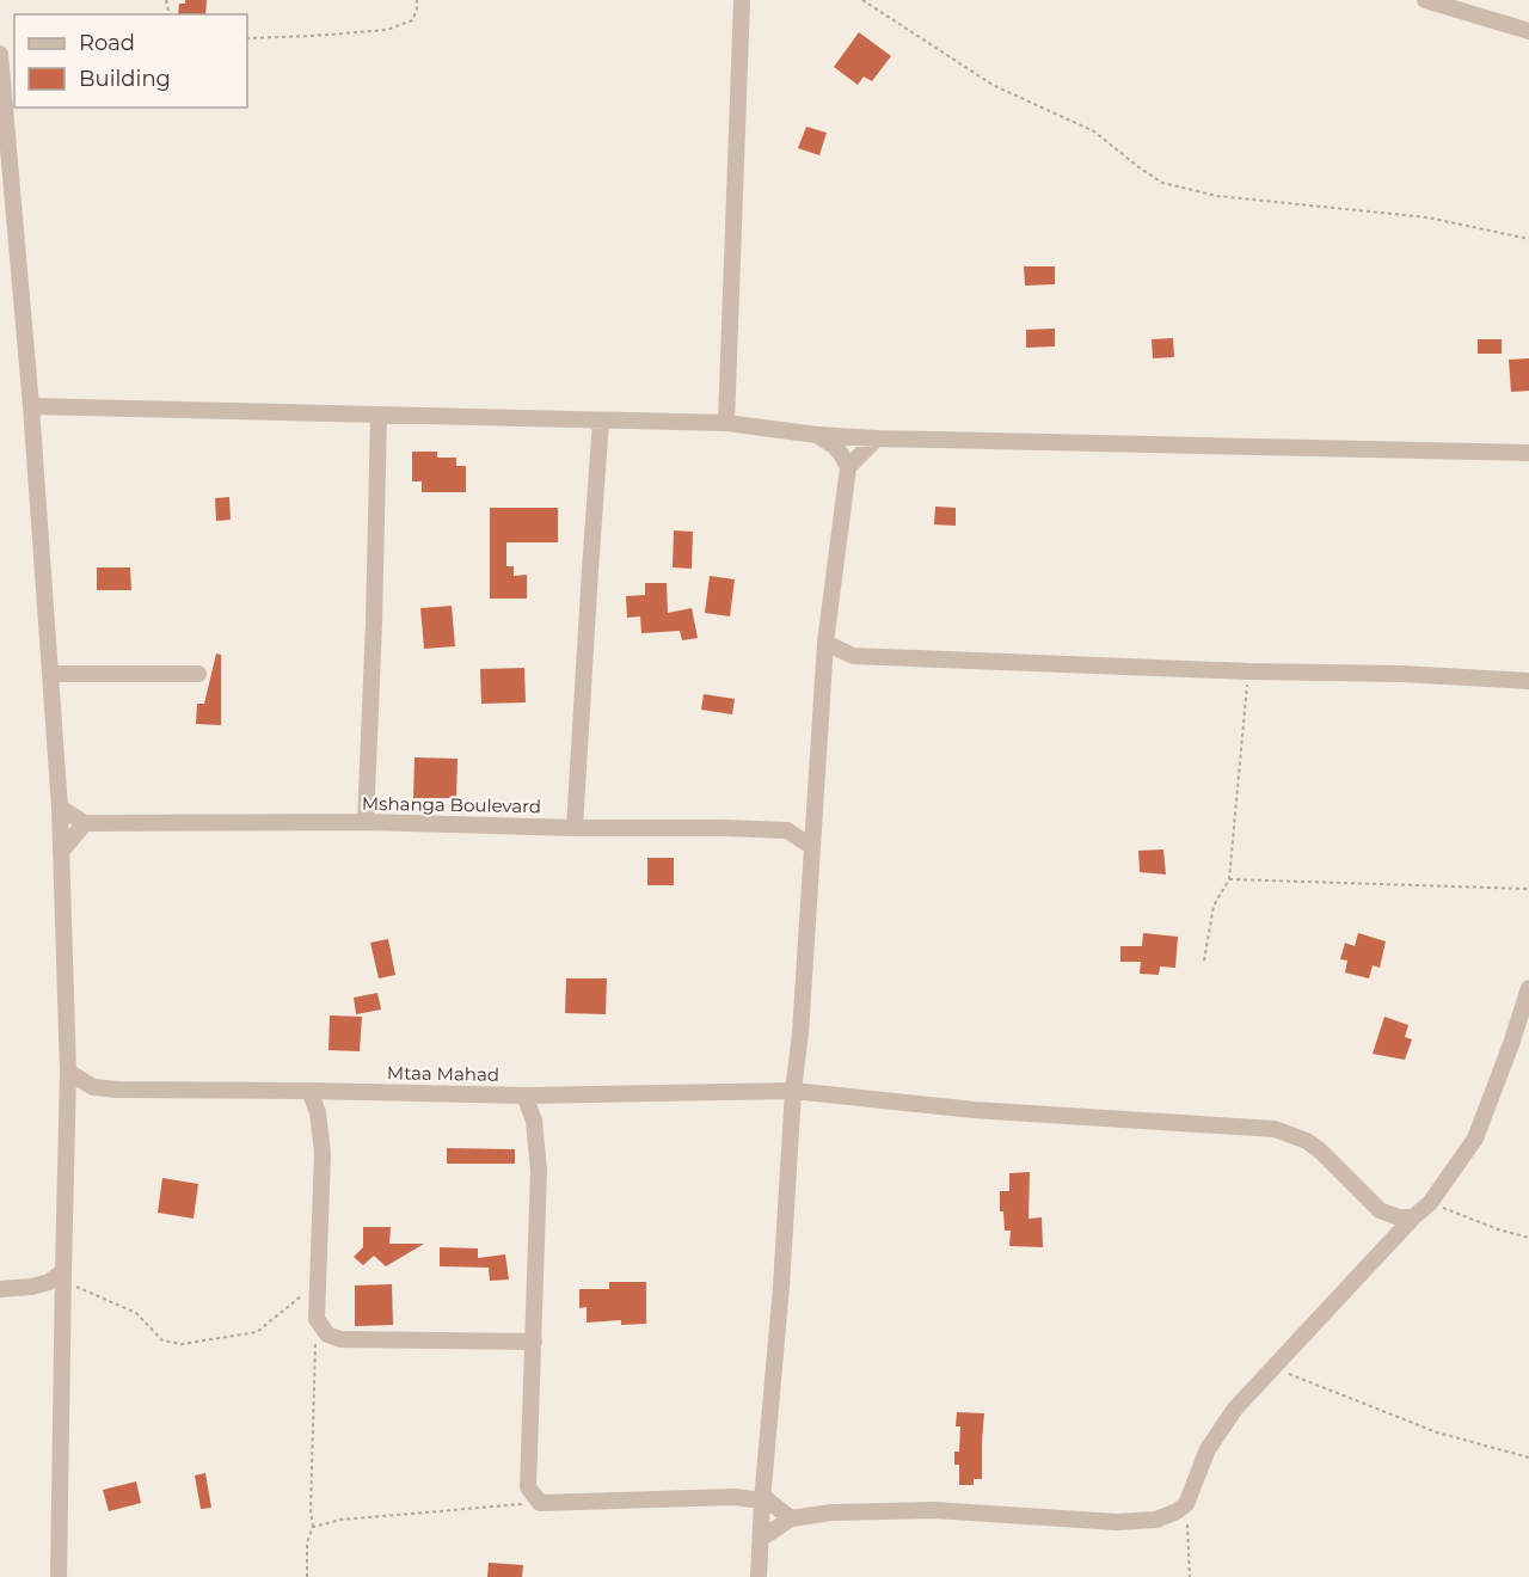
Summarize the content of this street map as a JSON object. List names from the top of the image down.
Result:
{
  "streets": {
    "street": ["Mshanga Boulevard", "Mtaa Mahad"]
  },
  "legend": ["Road", "Building"]
}
